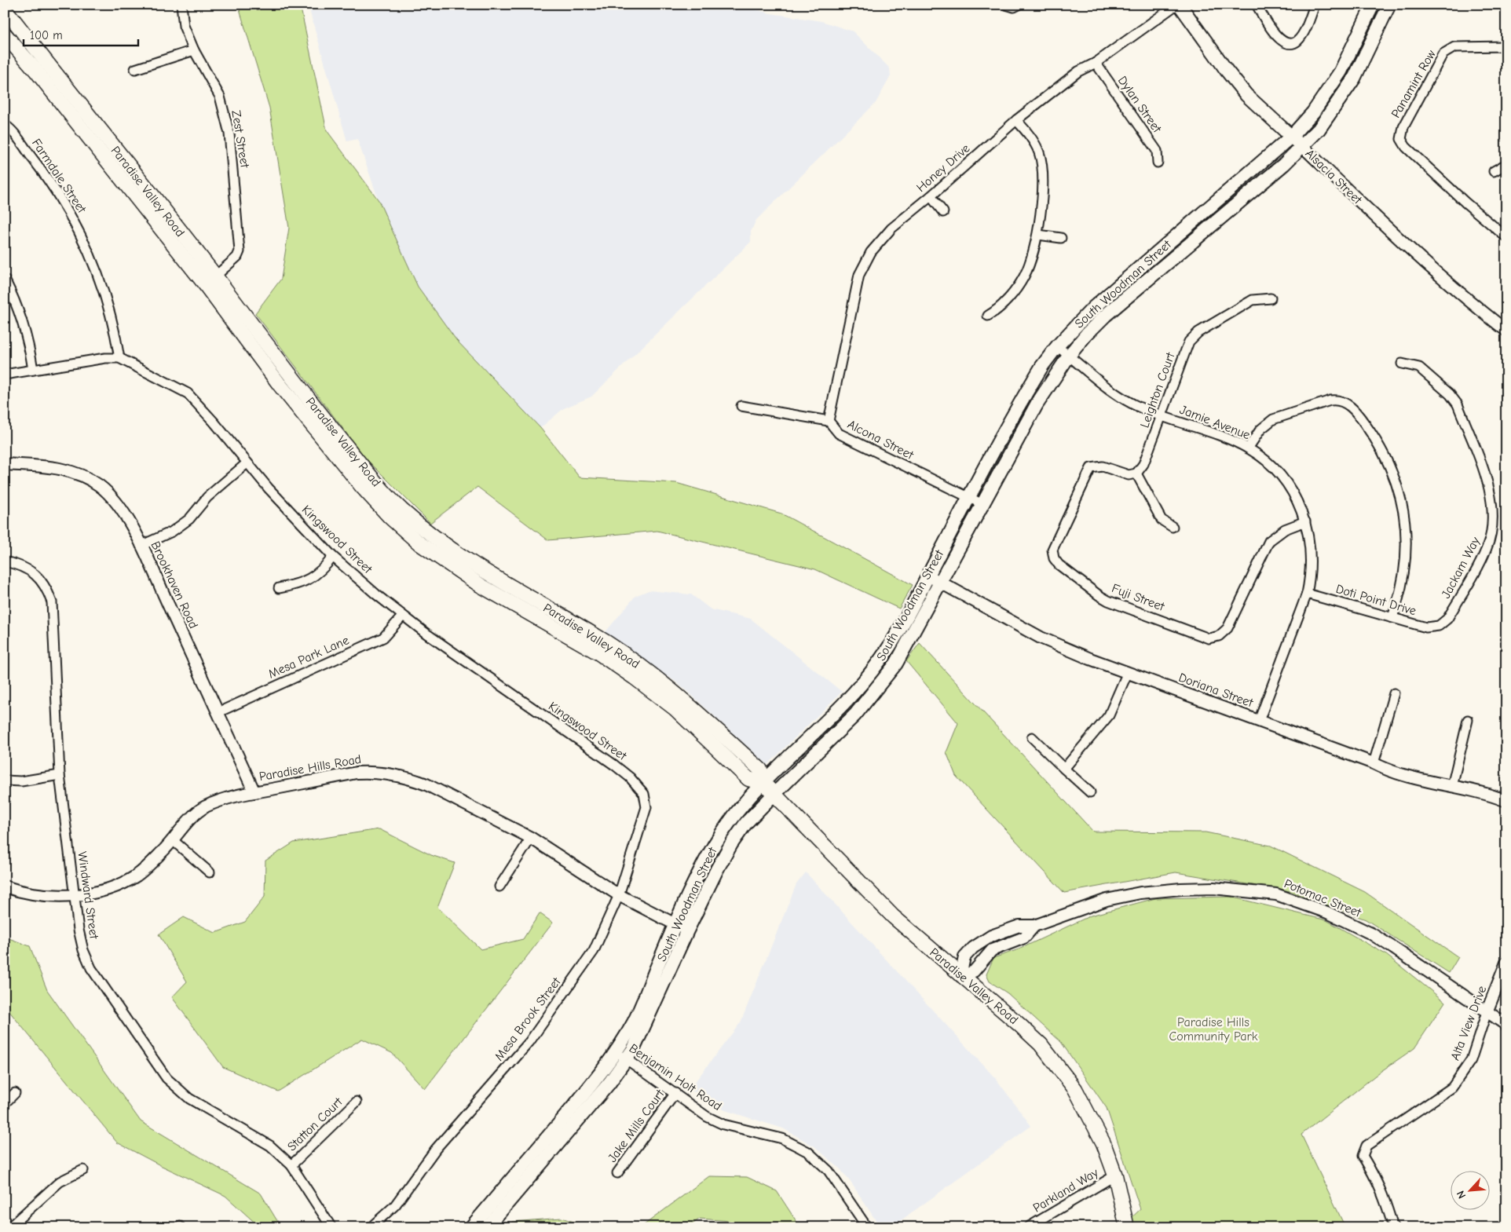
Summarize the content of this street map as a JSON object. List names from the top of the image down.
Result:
{
  "streets": {
    "main road": ["Alsacia Street", "Paradise Valley Road", "South Woodman Street"],
    "street": [
      "Panamint Row",
      "Dylan Street",
      "Zest Street",
      "Honey Drive",
      "Farmdale Street",
      "Leighton Court",
      "Jamie Avenue",
      "Alcona Street",
      "Kingswood Street",
      "Jackam Way",
      "Brookhaven Road",
      "Fuji Street",
      "Doti Point Drive",
      "Mesa Park Lane",
      "Doriana Street",
      "Paradise Hills Road",
      "Windward Street",
      "Potomac Street",
      "Mesa Brook Street",
      "Alta View Drive",
      "Benjamin Holt Road",
      "Statton Court",
      "Jake Mills Court",
      "Parkland Way"
    ]
  },
  "crossings": [
    ["Dylan Street", "Honey Drive"],
    ["Zest Street", "Paradise Valley Road"],
    ["Honey Drive", "Alcona Street"],
    ["Farmdale Street", "Kingswood Street"],
    ["Alsacia Street", "South Woodman Street"],
    ["Paradise Valley Road", "South Woodman Street"],
    ["Paradise Valley Road", "Potomac Street"],
    ["Paradise Valley Road", "Parkland Way"],
    ["South Woodman Street", "Jamie Avenue"],
    ["South Woodman Street", "Alcona Street"],
    ["South Woodman Street", "Doriana Street"],
    ["South Woodman Street", "Paradise Hills Road"],
    ["South Woodman Street", "Benjamin Holt Road"],
    ["Leighton Court", "Jamie Avenue"],
    ["Leighton Court", "Fuji Street"],
    ["Jamie Avenue", "Fuji Street"],
    ["Jamie Avenue", "Doti Point Drive"],
    ["Jamie Avenue", "Doriana Street"],
    ["Kingswood Street", "Mesa Park Lane"],
    ["Kingswood Street", "Mesa Brook Street"],
    ["Jackam Way", "Doti Point Drive"],
    ["Brookhaven Road", "Mesa Park Lane"],
    ["Brookhaven Road", "Paradise Hills Road"],
    ["Paradise Hills Road", "Windward Street"],
    ["Paradise Hills Road", "Mesa Brook Street"],
    ["Windward Street", "Statton Court"],
    ["Potomac Street", "Alta View Drive"],
    ["Benjamin Holt Road", "Jake Mills Court"]
  ],
  "parks": ["Paradise Hills Community Park"],
  "scale_bar": "100 m",
  "north": "bottom left"
}
